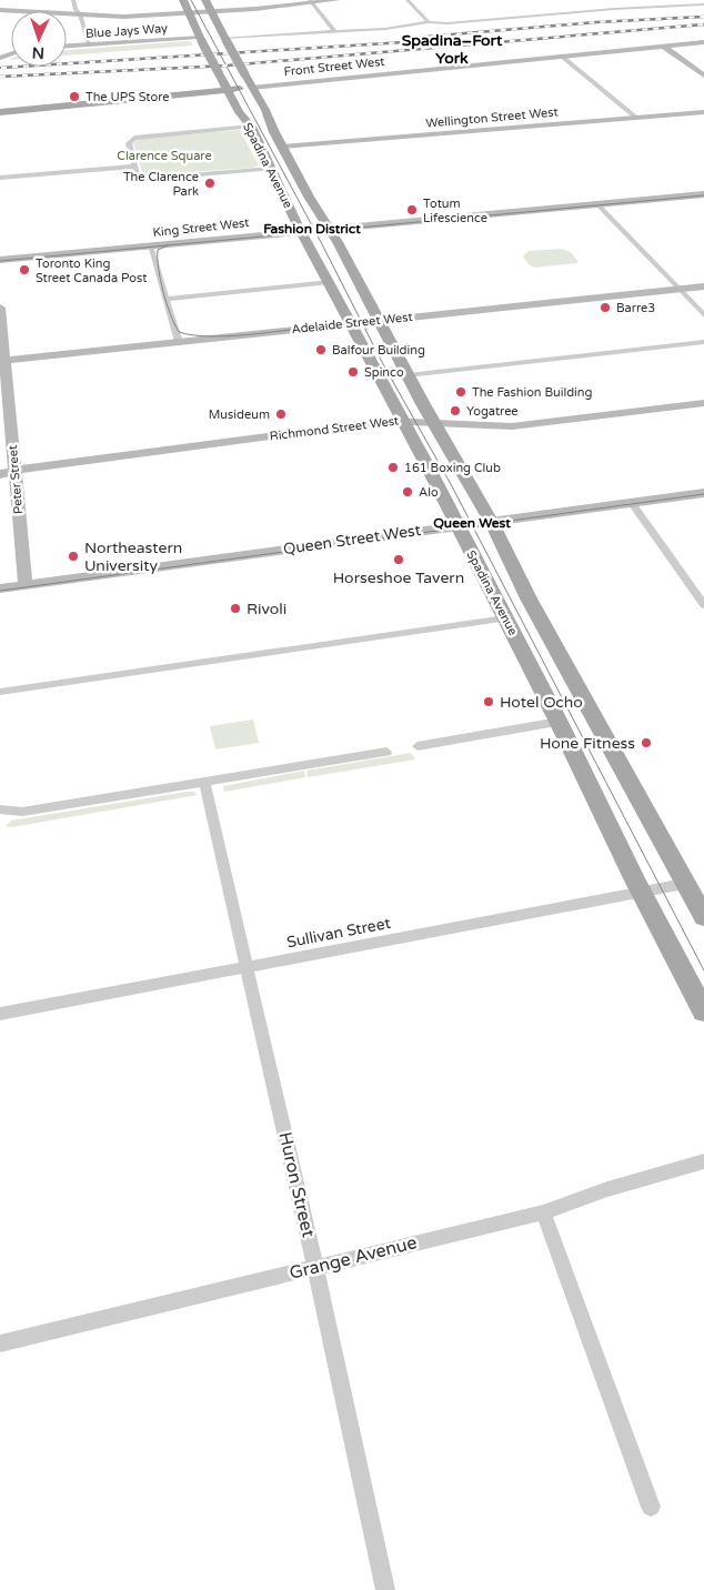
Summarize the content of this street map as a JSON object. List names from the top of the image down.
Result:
{
  "streets": {
    "main road": [
      "Blue Jays Way",
      "Front Street West",
      "Wellington Street West",
      "Spadina Avenue",
      "King Street West",
      "Adelaide Street West",
      "Richmond Street West",
      "Peter Street",
      "Queen Street West"
    ],
    "street": ["Sullivan Street", "Huron Street", "Grange Avenue"]
  },
  "crossings": [
    ["Blue Jays Way", "Spadina Avenue"],
    ["Front Street West", "Spadina Avenue"],
    ["Wellington Street West", "Spadina Avenue"],
    ["Spadina Avenue", "King Street West"],
    ["Spadina Avenue", "Adelaide Street West"],
    ["Spadina Avenue", "Richmond Street West"],
    ["Spadina Avenue", "Queen Street West"],
    ["Spadina Avenue", "Sullivan Street"],
    ["Adelaide Street West", "Peter Street"],
    ["Richmond Street West", "Peter Street"],
    ["Peter Street", "Queen Street West"],
    ["Sullivan Street", "Huron Street"],
    ["Huron Street", "Grange Avenue"]
  ],
  "districts": ["Spadina–Fort York", "Fashion District", "Queen West"],
  "parks": ["Clarence Square"],
  "places": [
    "The UPS Store",
    "The Clarence Park",
    "Totum Lifescience",
    "Toronto King Street Canada Post",
    "Barre3",
    "Balfour Building",
    "Spinco",
    "The Fashion Building",
    "Yogatree",
    "Musideum",
    "161 Boxing Club",
    "Alo",
    "Northeastern University",
    "Horseshoe Tavern",
    "Rivoli",
    "Hotel Ocho",
    "Hone Fitness"
  ],
  "north": "bottom"
}
